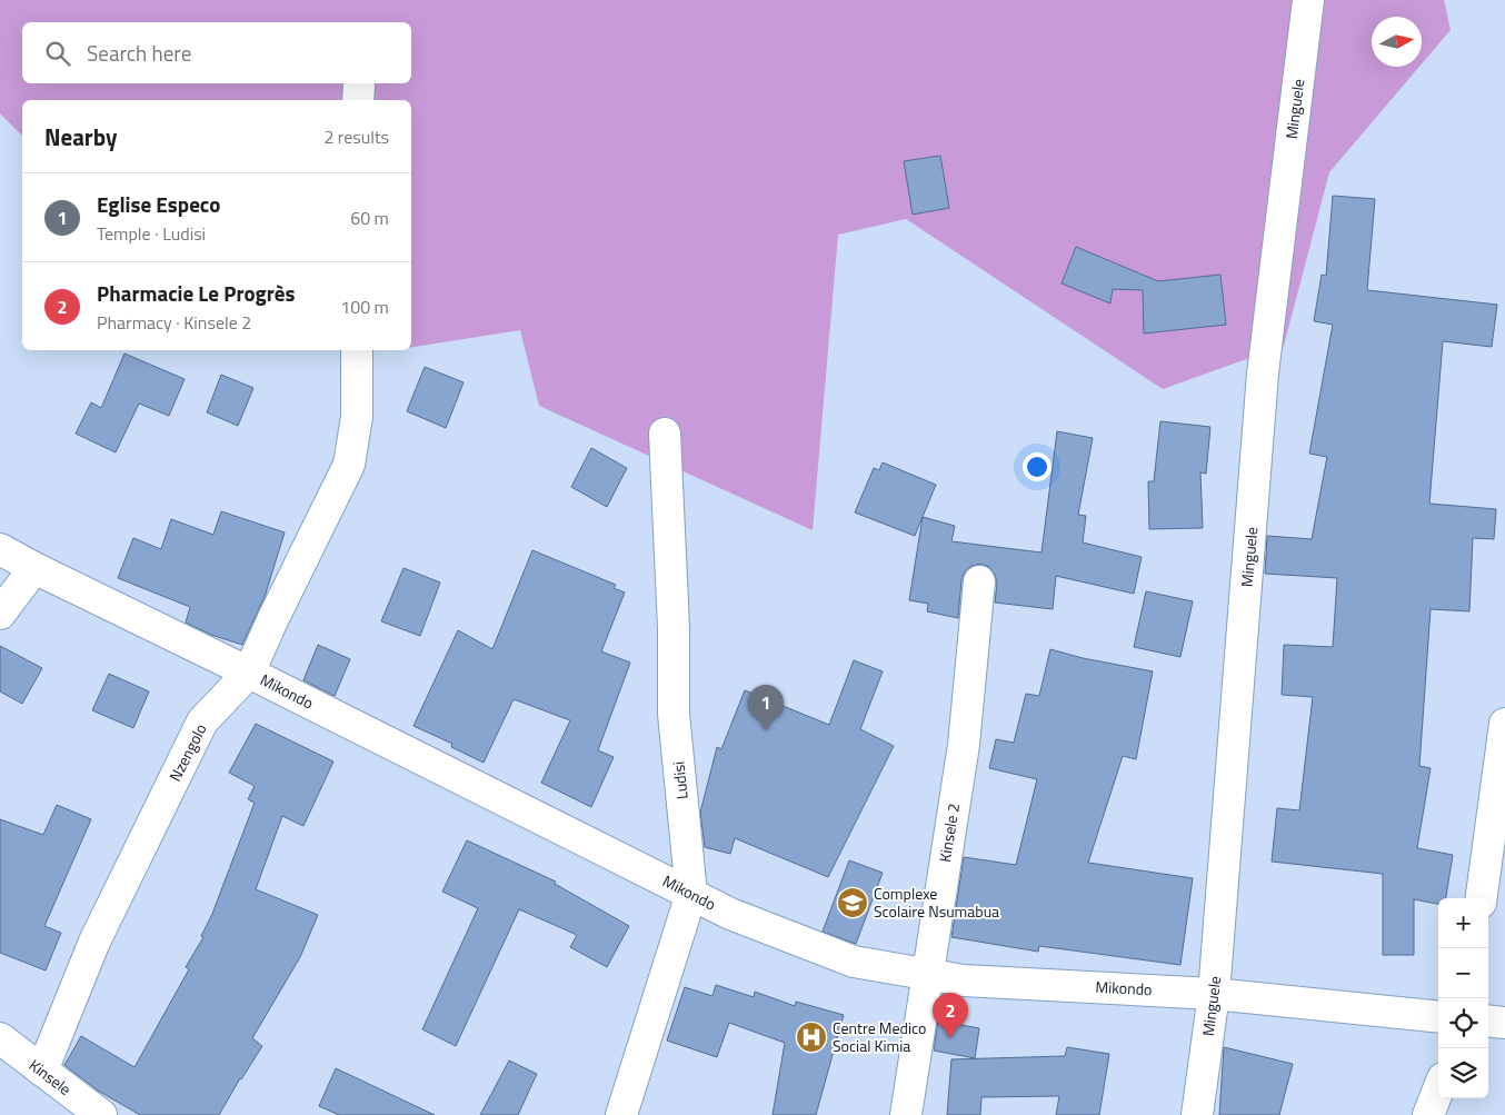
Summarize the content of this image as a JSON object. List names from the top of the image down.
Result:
{
  "streets": {
    "street": [
      "Minguele",
      "Mikondo",
      "Nzengolo",
      "Ludisi",
      "Kinsele 2",
      "Kinsele"
    ]
  },
  "crossings": [
    ["Minguele", "Mikondo"],
    ["Mikondo", "Nzengolo"],
    ["Mikondo", "Ludisi"],
    ["Mikondo", "Kinsele 2"],
    ["Nzengolo", "Kinsele"]
  ],
  "places": {
    "school or university": ["Complexe Scolaire Nsumabua"],
    "hospital": ["Centre Medico Social Kimia"]
  },
  "north": "right",
  "page": {
    "search": "Search here",
    "heading": ["Nearby", "2 results"],
    "list": [
      {
        "mark": "1",
        "name": "Eglise Especo",
        "note": "Temple · Ludisi",
        "value": "60 m"
      },
      {
        "mark": "2",
        "name": "Pharmacie Le Progrès",
        "note": "Pharmacy · Kinsele 2",
        "value": "100 m"
      }
    ],
    "pins": ["1", "2"],
    "map_buttons": ["+", "−"]
  }
}
